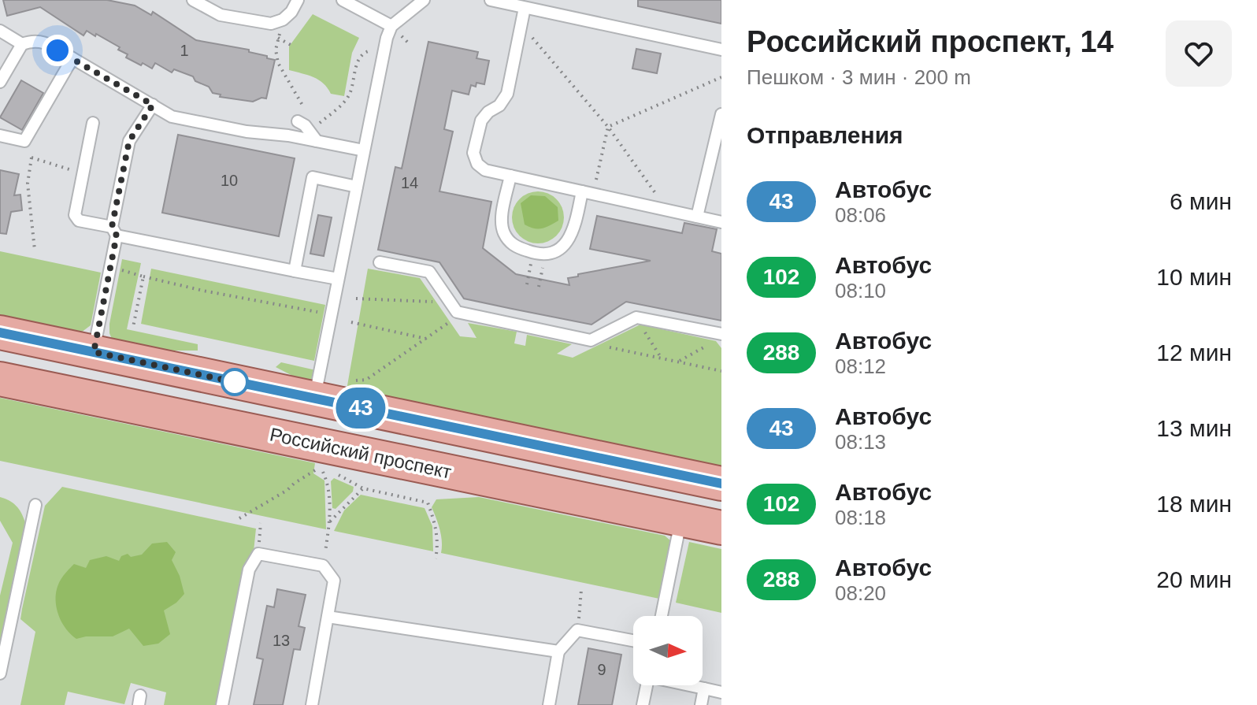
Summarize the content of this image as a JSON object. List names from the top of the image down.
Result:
{
  "streets": {
    "main road": ["Российский проспект"]
  },
  "lines": ["bus line 43"],
  "house_numbers": [
    "1",
    "10",
    "14",
    "13",
    "9"
  ],
  "north": "right",
  "page": {
    "on_map": "43",
    "heading": [
      ["Российский проспект, 14", "Пешком · 3 мин · 200 m"],
      "Отправления"
    ],
    "list": [
      {
        "mark": "43",
        "name": "Автобус",
        "note": "08:06",
        "value": "6 мин"
      },
      {
        "mark": "102",
        "name": "Автобус",
        "note": "08:10",
        "value": "10 мин"
      },
      {
        "mark": "288",
        "name": "Автобус",
        "note": "08:12",
        "value": "12 мин"
      },
      {
        "mark": "43",
        "name": "Автобус",
        "note": "08:13",
        "value": "13 мин"
      },
      {
        "mark": "102",
        "name": "Автобус",
        "note": "08:18",
        "value": "18 мин"
      },
      {
        "mark": "288",
        "name": "Автобус",
        "note": "08:20",
        "value": "20 мин"
      }
    ]
  }
}
